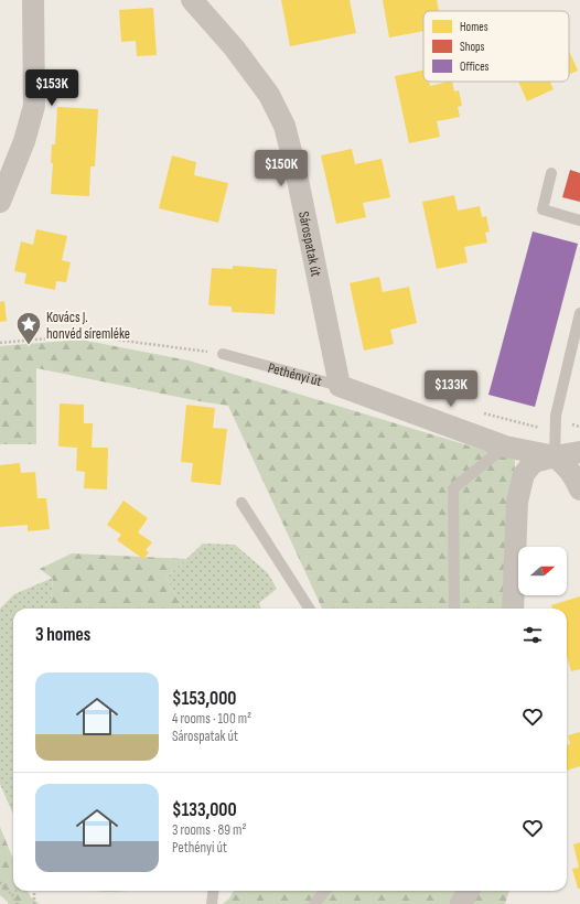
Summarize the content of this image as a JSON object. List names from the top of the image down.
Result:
{
  "streets": {
    "street": ["Sárospatak út", "Pethényi út"]
  },
  "crossings": [
    ["Sárospatak út", "Pethényi út"]
  ],
  "places": {
    "place": ["Kovács J. honvéd síremléke"]
  },
  "legend": ["Homes", "Shops", "Offices"],
  "north": "right",
  "page": {
    "price": ["$153K", "$150K", "$133K"],
    "heading": "3 homes",
    "list": [
      {
        "name": "$153,000",
        "note": "4 rooms · 100 m² · Sárospatak út"
      },
      {
        "name": "$133,000",
        "note": "3 rooms · 89 m² · Pethényi út"
      }
    ]
  }
}
